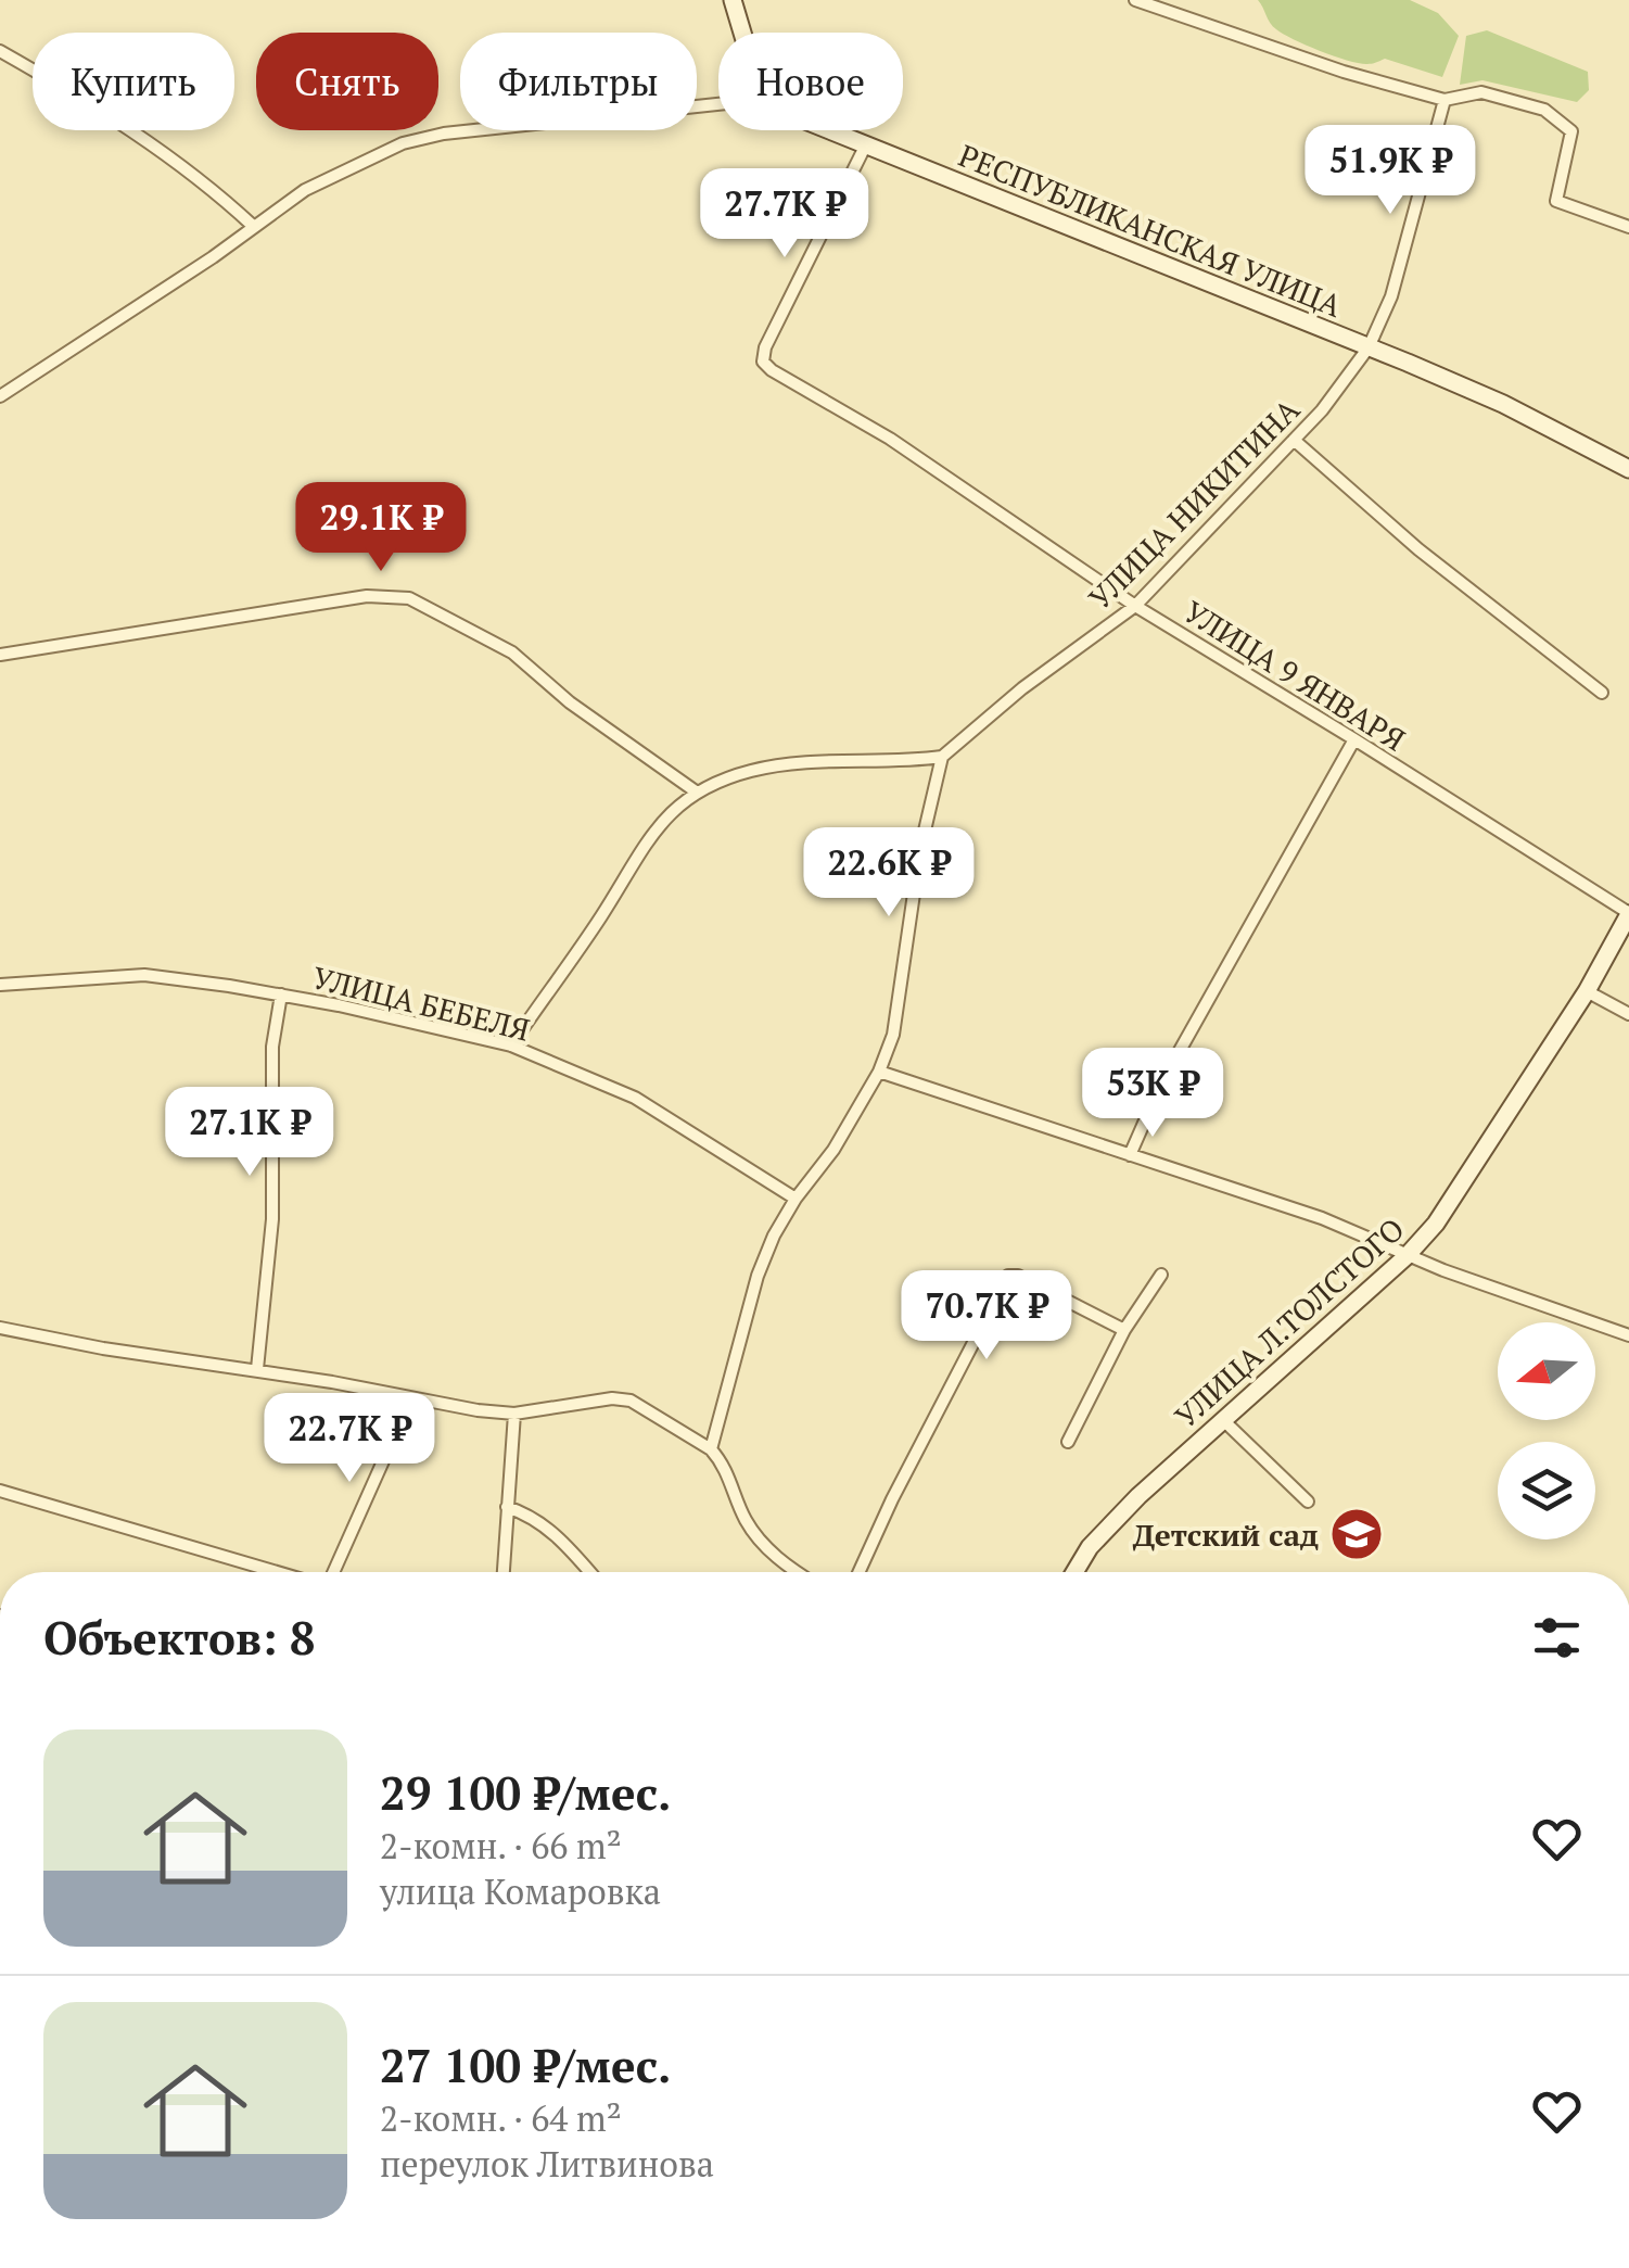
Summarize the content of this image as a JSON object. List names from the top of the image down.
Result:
{
  "streets": {
    "street": [
      "РЕСПУБЛИКАНСКАЯ УЛИЦА",
      "УЛИЦА НИКИТИНА",
      "УЛИЦА 9 ЯНВАРЯ",
      "УЛИЦА БЕБЕЛЯ",
      "УЛИЦА Л.ТОЛСТОГО"
    ]
  },
  "crossings": [
    ["РЕСПУБЛИКАНСКАЯ УЛИЦА", "УЛИЦА НИКИТИНА"],
    ["РЕСПУБЛИКАНСКАЯ УЛИЦА", "УЛИЦА 9 ЯНВАРЯ"],
    ["УЛИЦА НИКИТИНА", "УЛИЦА 9 ЯНВАРЯ"],
    ["УЛИЦА 9 ЯНВАРЯ", "УЛИЦА Л.ТОЛСТОГО"]
  ],
  "places": {
    "school or university": ["Детский сад"]
  },
  "north": "left",
  "page": {
    "chip": [
      "Купить",
      "Снять",
      "Фильтры",
      "Новое"
    ],
    "price": [
      "51.9K ₽",
      "27.7K ₽",
      "29.1K ₽",
      "22.6K ₽",
      "53K ₽",
      "27.1K ₽",
      "70.7K ₽",
      "22.7K ₽"
    ],
    "heading": "Объектов: 8",
    "list": [
      {
        "name": "29 100 ₽/мес.",
        "note": "2-комн. · 66 m² · улица Комаровка"
      },
      {
        "name": "27 100 ₽/мес.",
        "note": "2-комн. · 64 m² · переулок Литвинова"
      }
    ]
  }
}
